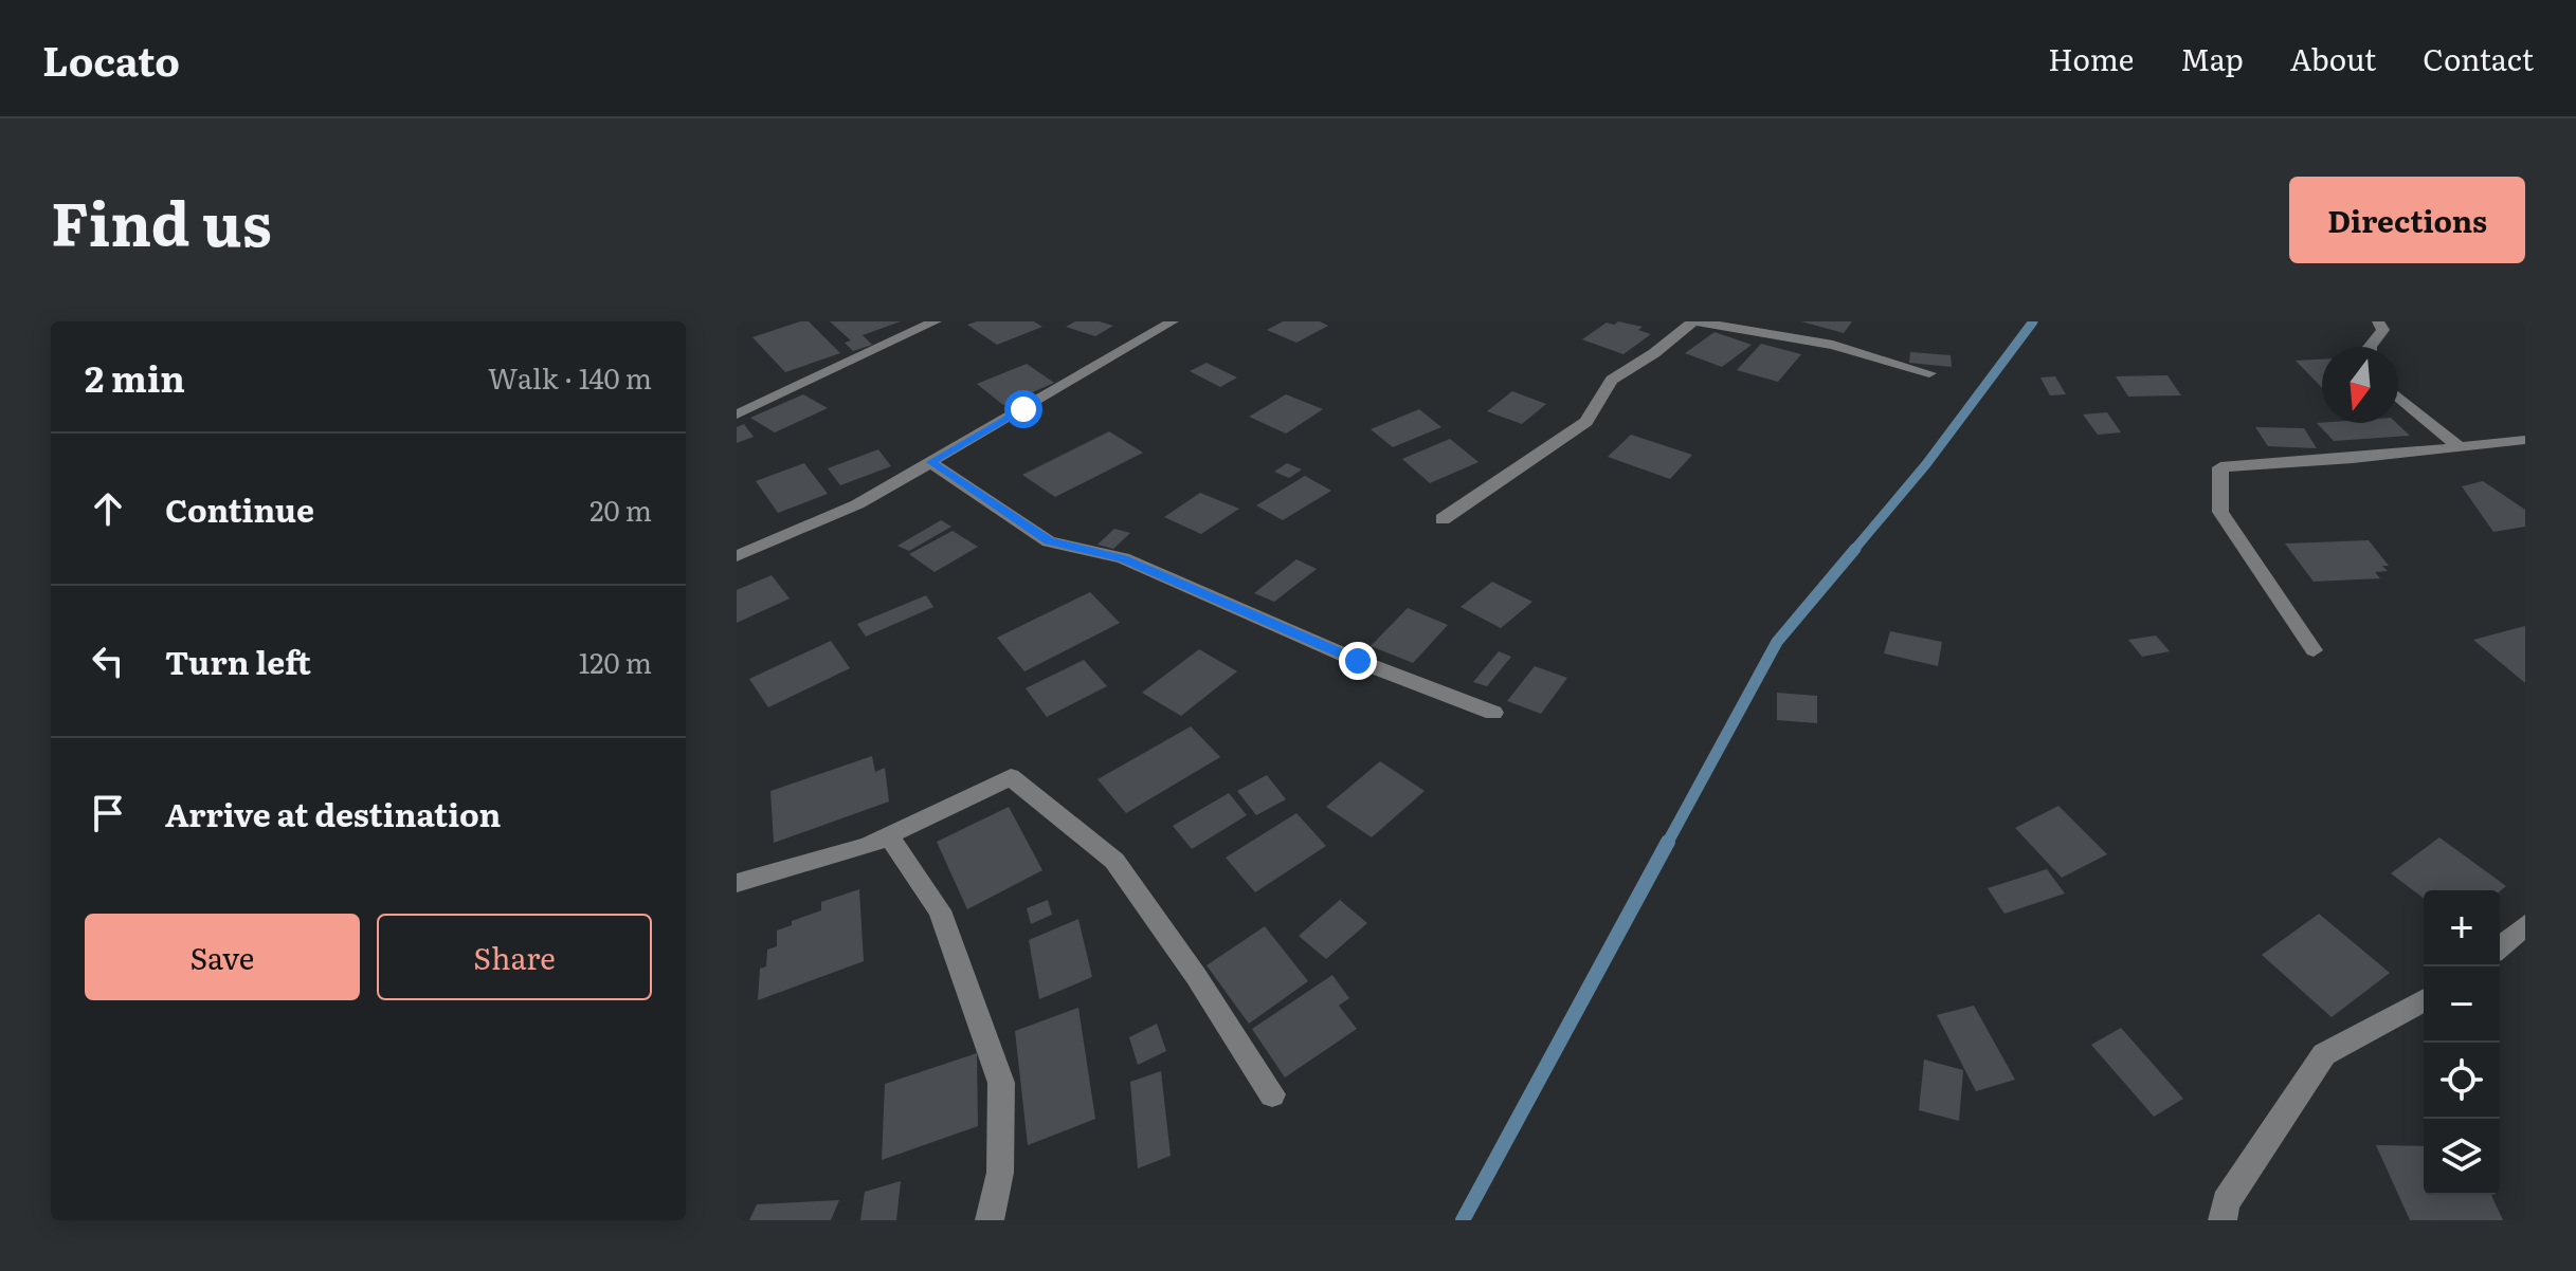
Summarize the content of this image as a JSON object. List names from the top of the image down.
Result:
{
  "north": "bottom",
  "page": {
    "header": "Locato",
    "nav": [
      "Home",
      "Map",
      "About",
      "Contact"
    ],
    "title": "Find us",
    "buttons": [
      "Directions",
      ["Save", "Share"]
    ],
    "heading": ["2 min", "Walk · 140 m"],
    "list": [
      ["Continue", "20 m"],
      ["Turn left", "120 m"],
      "Arrive at destination"
    ],
    "map_buttons": ["+", "−"]
  }
}
